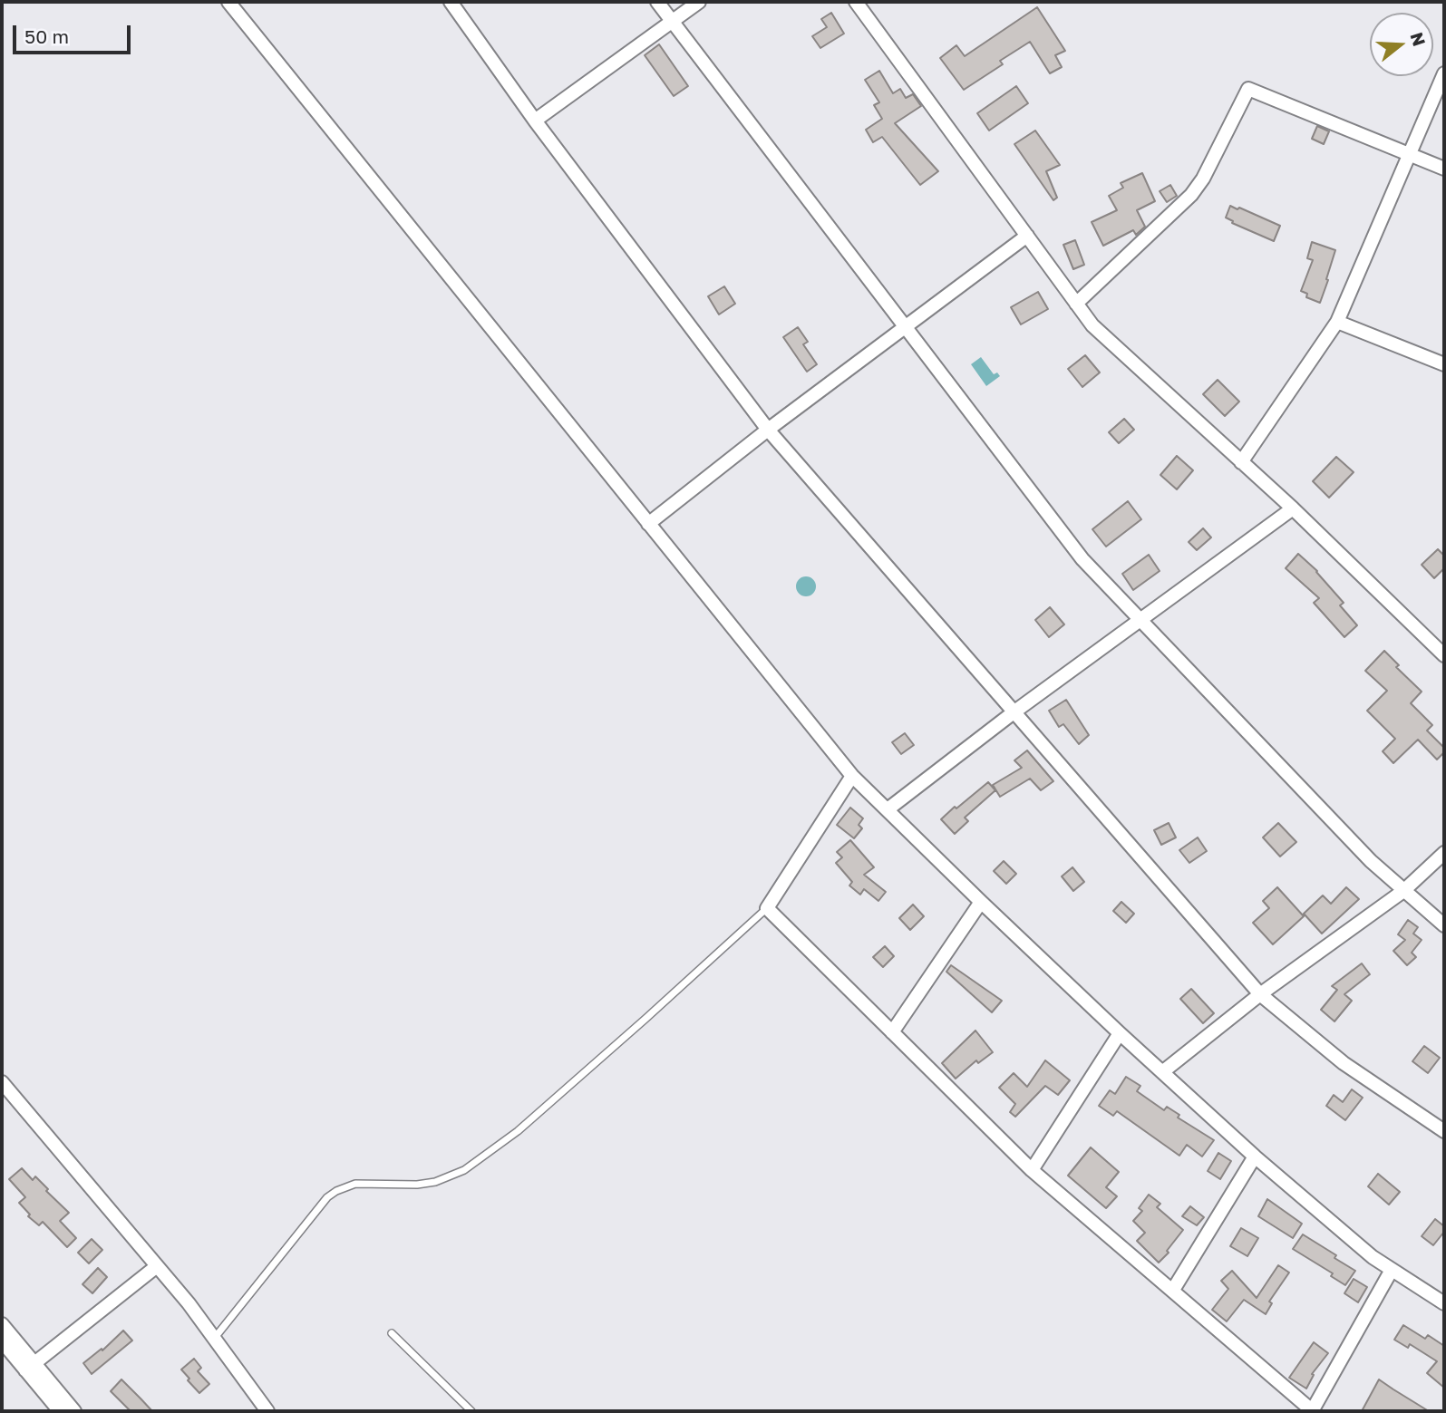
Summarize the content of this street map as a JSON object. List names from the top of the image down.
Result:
{
  "scale_bar": "50 m",
  "north": "right"
}
